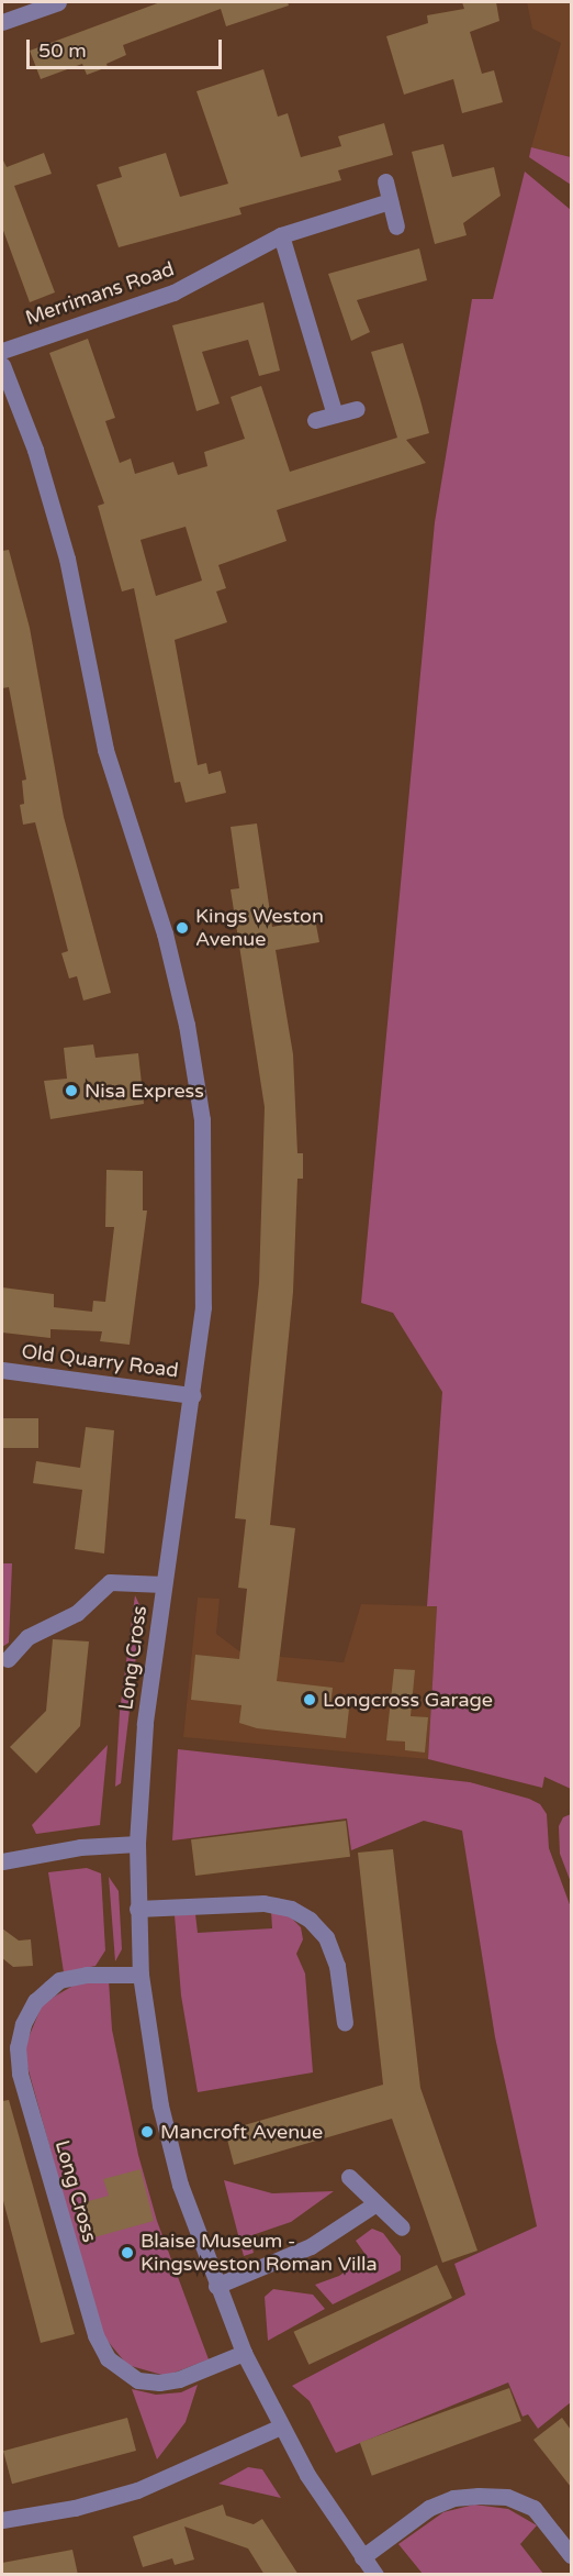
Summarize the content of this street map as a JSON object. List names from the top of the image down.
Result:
{
  "streets": {
    "street": ["Merrimans Road", "Old Quarry Road", "Long Cross"]
  },
  "places": [
    "Kings Weston Avenue",
    "Nisa Express",
    "Longcross Garage",
    "Mancroft Avenue",
    "Blaise Museum - Kingsweston Roman Villa"
  ],
  "scale_bar": "50 m"
}
